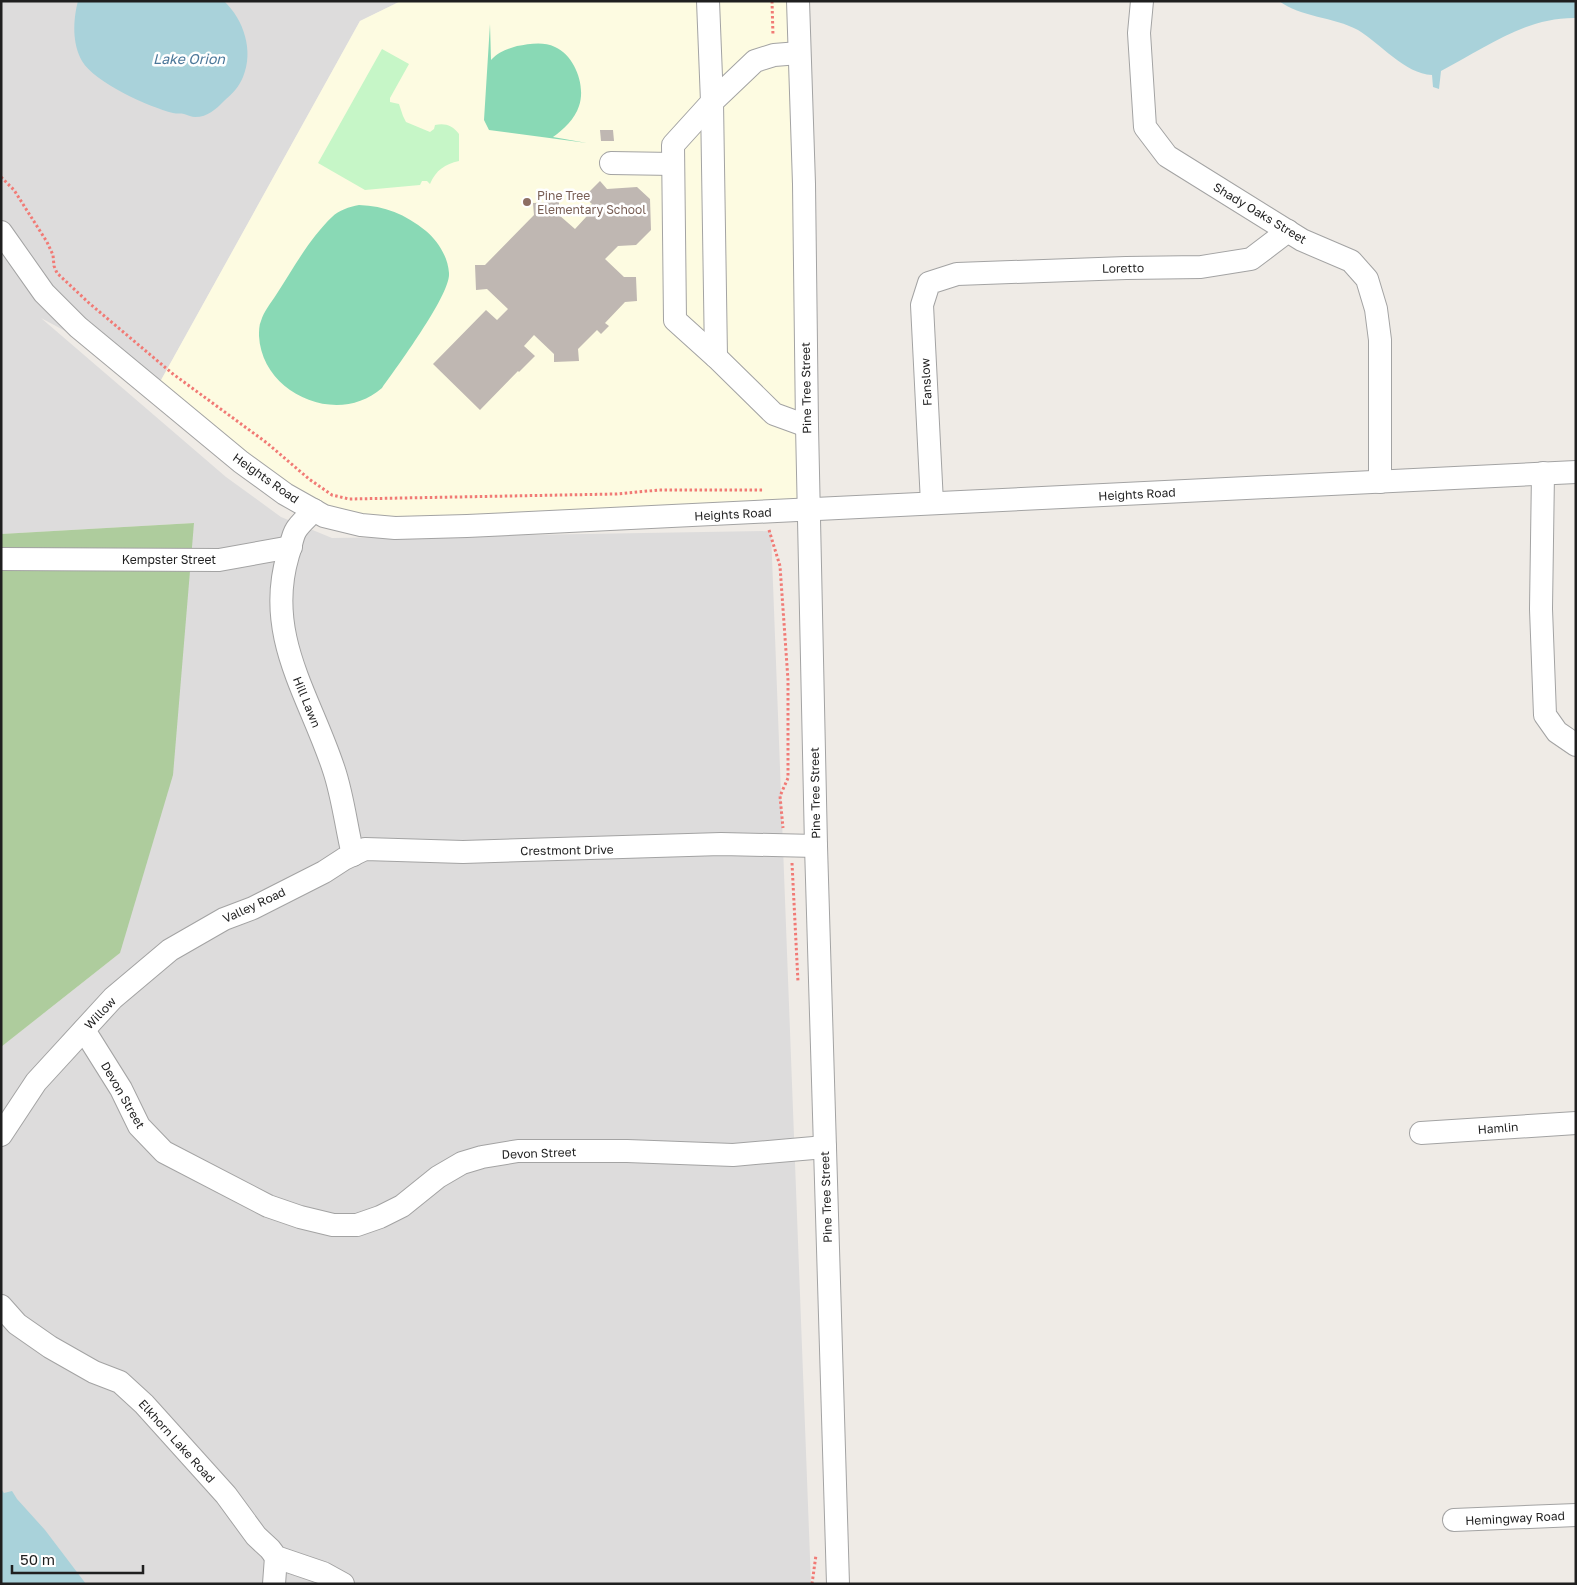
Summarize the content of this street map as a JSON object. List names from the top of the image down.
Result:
{
  "streets": {
    "street": [
      "Shady Oaks Street",
      "Loretto",
      "Fanslow",
      "Pine Tree Street",
      "Heights Road",
      "Kempster Street",
      "Hill Lawn",
      "Crestmont Drive",
      "Valley Road",
      "Willow",
      "Devon Street",
      "Hamlin",
      "Elkhorn Lake Road",
      "Hemingway Road"
    ]
  },
  "crossings": [
    ["Shady Oaks Street", "Loretto"],
    ["Shady Oaks Street", "Heights Road"],
    ["Loretto", "Fanslow"],
    ["Fanslow", "Heights Road"],
    ["Pine Tree Street", "Heights Road"],
    ["Pine Tree Street", "Crestmont Drive"],
    ["Pine Tree Street", "Devon Street"],
    ["Kempster Street", "Hill Lawn"],
    ["Hill Lawn", "Crestmont Drive"],
    ["Crestmont Drive", "Valley Road"],
    ["Valley Road", "Willow"],
    ["Willow", "Devon Street"]
  ],
  "water": ["Lake Orion"],
  "places": ["Pine Tree Elementary School"],
  "scale_bar": "50 m"
}
